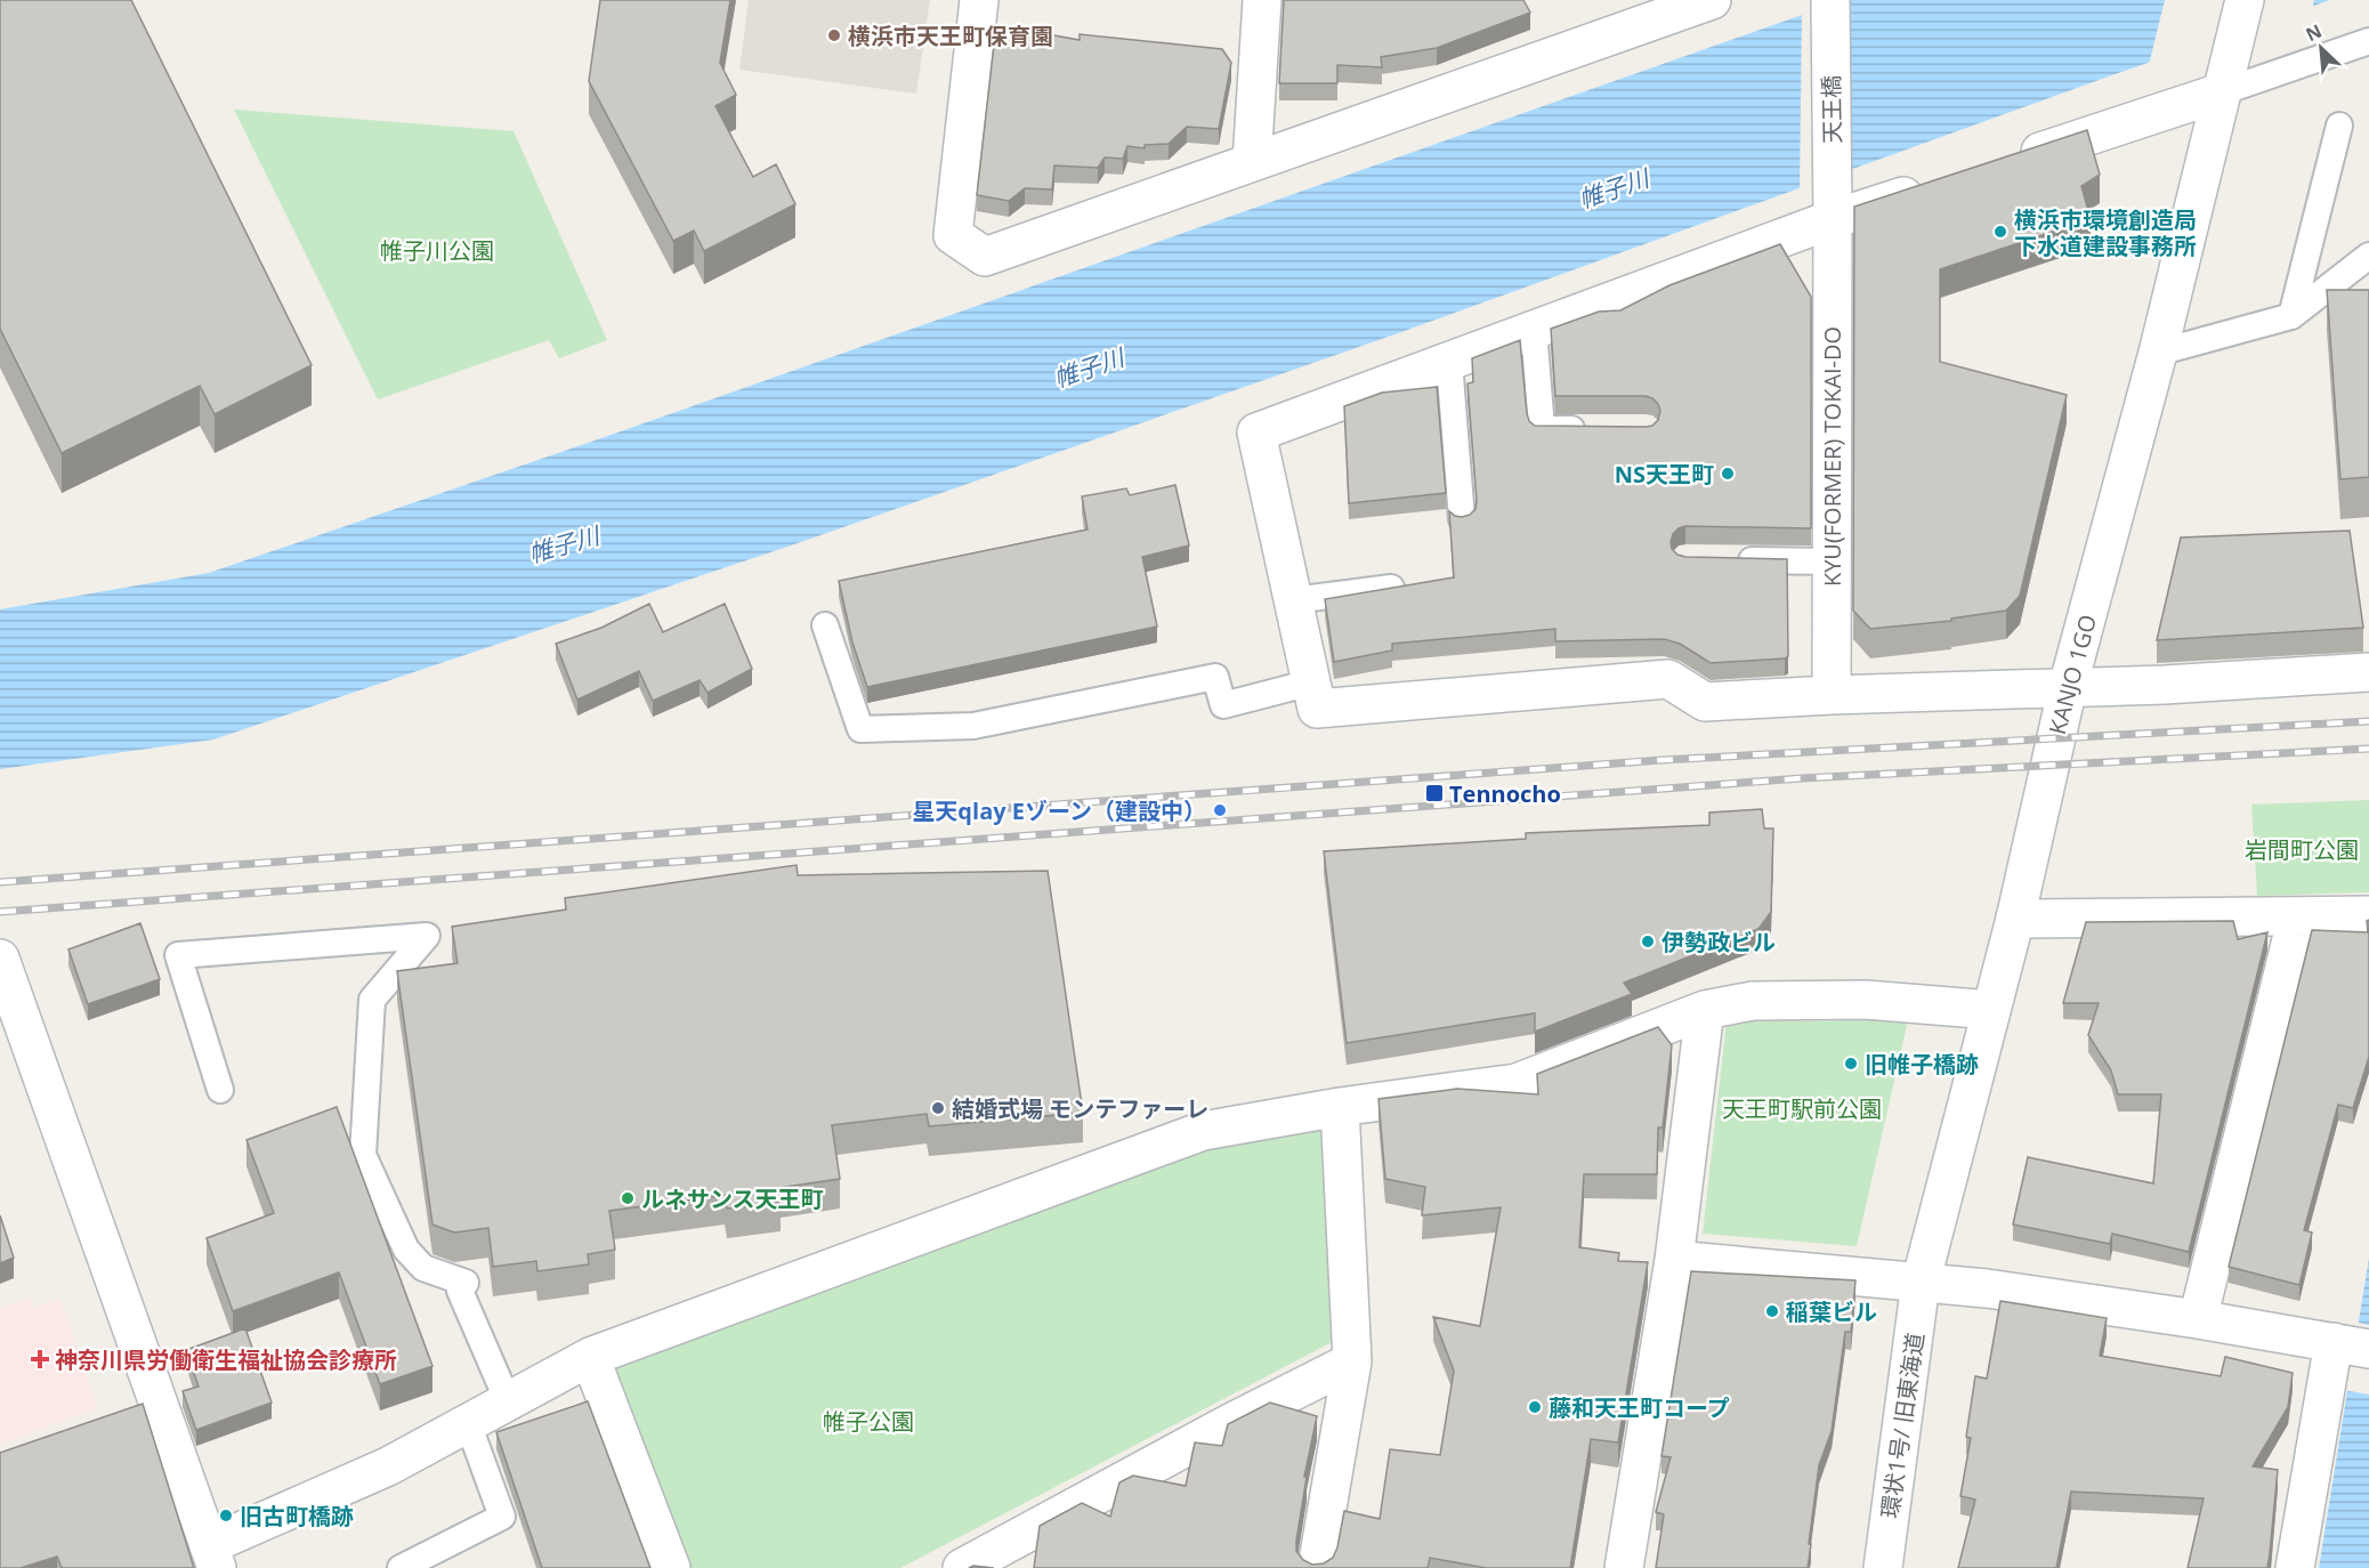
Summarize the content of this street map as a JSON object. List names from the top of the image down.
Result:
{
  "streets": {
    "street": [
      "天王橋",
      "KYU(FORMER) TOKAI-DO",
      "KANJO 1GO",
      "環状1号/ 旧東海道"
    ]
  },
  "crossings": [
    ["天王橋", "KYU(FORMER) TOKAI-DO"],
    ["KANJO 1GO", "環状1号/ 旧東海道"]
  ],
  "water": ["帷子川"],
  "parks": [
    "帷子川公園",
    "岩間町公園",
    "天王町駅前公園",
    "帷子公園"
  ],
  "places": {
    "other": [
      "横浜市天王町保育園",
      "横浜市環境創造局 下水道建設事務所",
      "NS天王町",
      "星天qlay Eゾーン（建設中）",
      "伊勢政ビル",
      "旧帷子橋跡",
      "結婚式場 モンテファーレ",
      "ルネサンス天王町",
      "稲葉ビル",
      "藤和天王町コープ",
      "旧古町橋跡"
    ],
    "transit": ["Tennocho"],
    "health": ["神奈川県労働衛生福祉協会診療所"]
  },
  "north": "top left"
}
